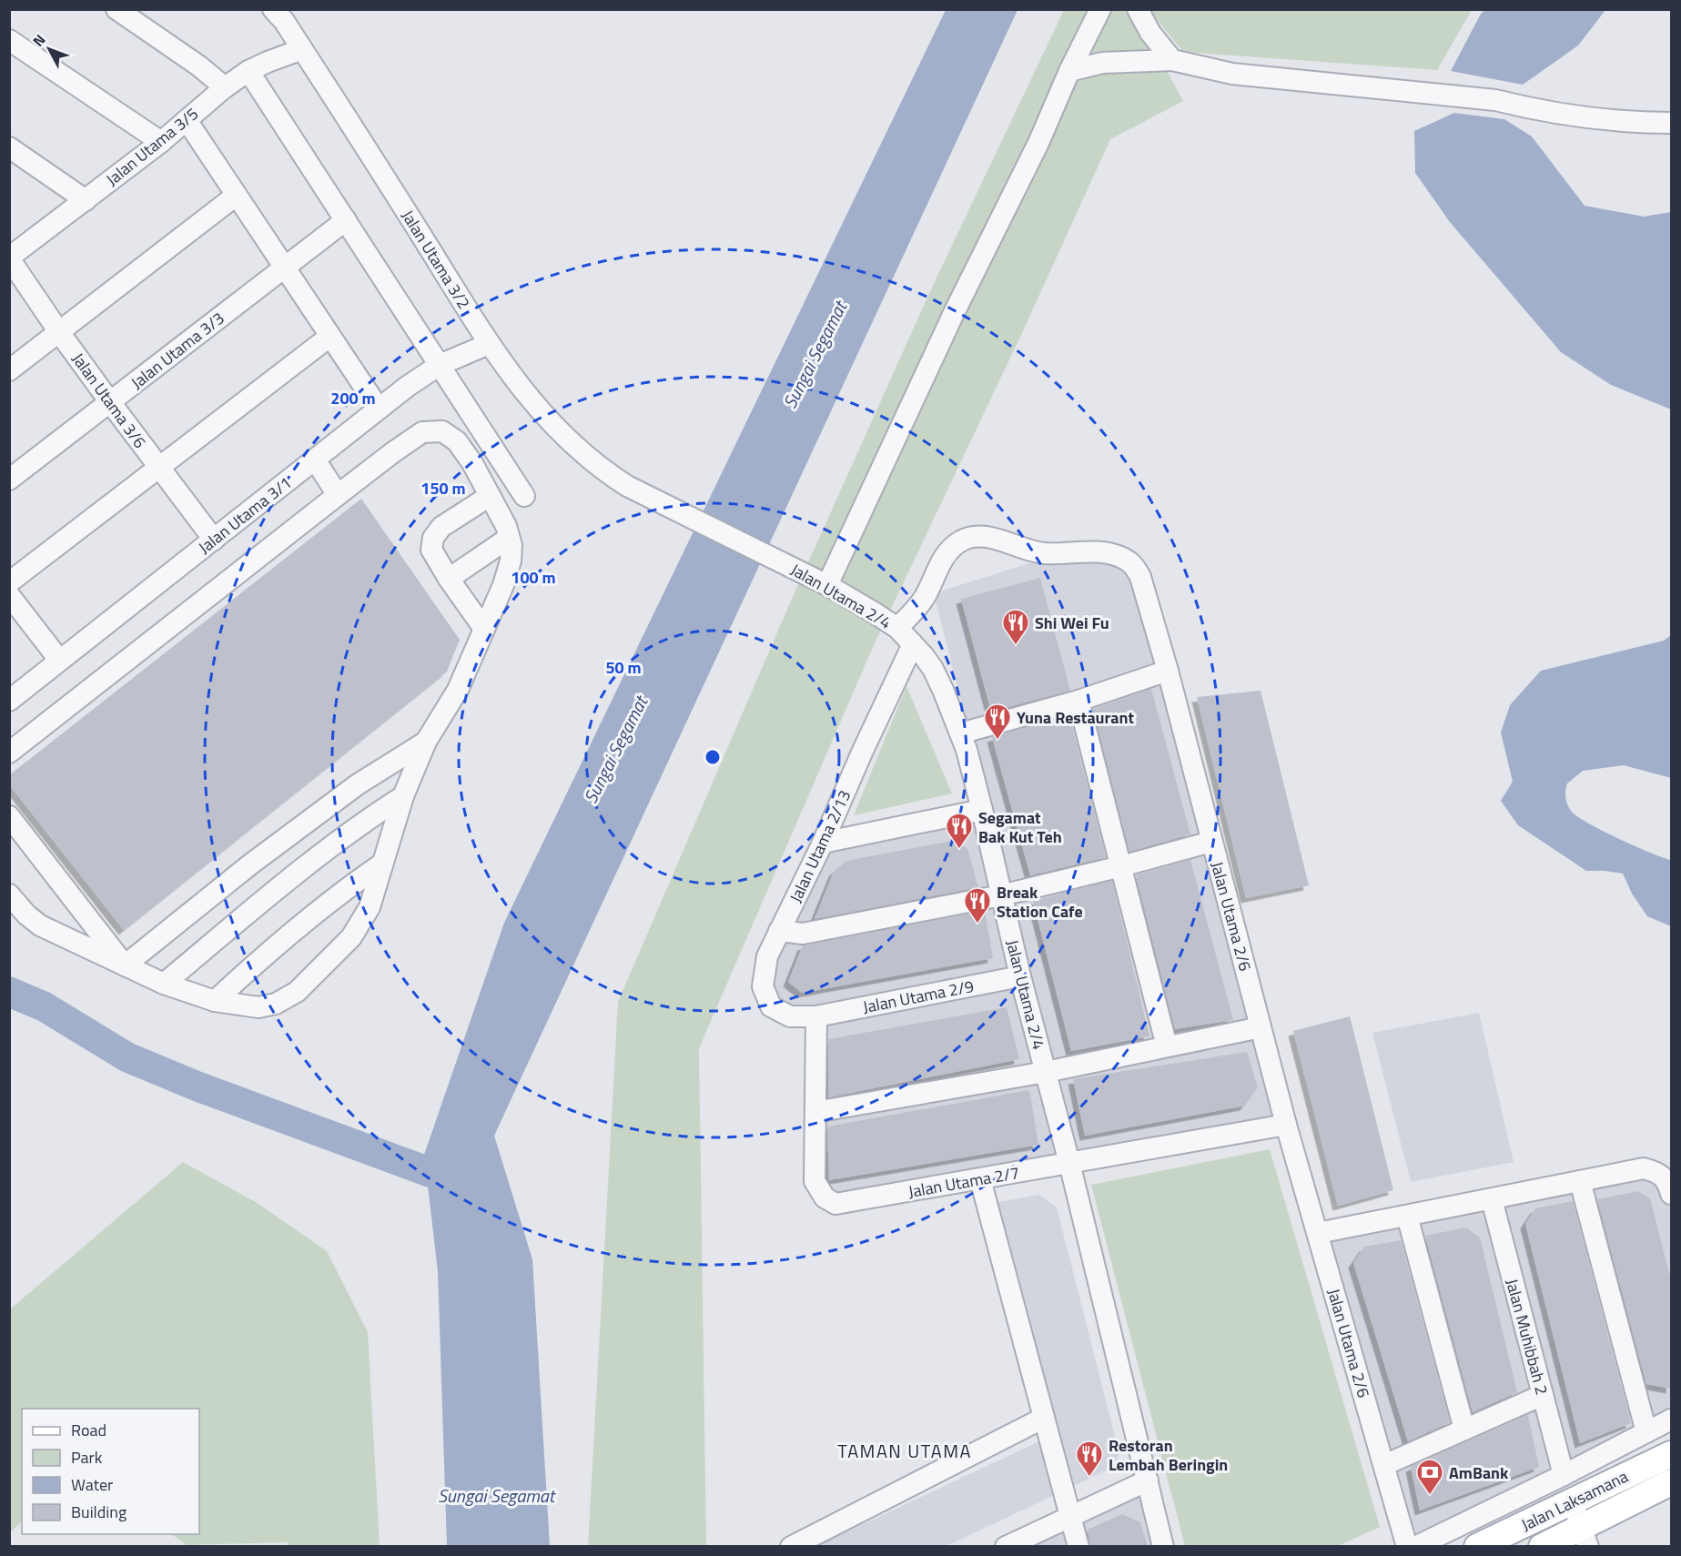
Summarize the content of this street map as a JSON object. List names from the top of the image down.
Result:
{
  "streets": {
    "main road": ["Jalan Laksamana"],
    "street": [
      "Jalan Utama 3/5",
      "Jalan Utama 3/2",
      "Jalan Utama 3/3",
      "Jalan Utama 3/6",
      "Jalan Utama 3/1",
      "Jalan Utama 2/4",
      "Jalan Utama 2/13",
      "Jalan Utama 2/6",
      "Jalan Utama 2/9",
      "Jalan Utama 2/7",
      "Jalan Muhibbah 2"
    ]
  },
  "crossings": [
    ["Jalan Utama 3/5", "Jalan Utama 3/2"],
    ["Jalan Utama 3/5", "Jalan Utama 3/6"],
    ["Jalan Utama 3/2", "Jalan Utama 3/1"],
    ["Jalan Utama 3/2", "Jalan Utama 2/4"],
    ["Jalan Utama 3/3", "Jalan Utama 3/6"],
    ["Jalan Utama 3/6", "Jalan Utama 3/1"],
    ["Jalan Utama 2/4", "Jalan Utama 2/13"],
    ["Jalan Utama 2/4", "Jalan Utama 2/6"],
    ["Jalan Utama 2/4", "Jalan Utama 2/9"],
    ["Jalan Utama 2/4", "Jalan Utama 2/7"],
    ["Jalan Utama 2/13", "Jalan Utama 2/9"],
    ["Jalan Utama 2/13", "Jalan Utama 2/7"],
    ["Jalan Utama 2/6", "Jalan Utama 2/7"],
    ["Jalan Utama 2/9", "Jalan Utama 2/7"]
  ],
  "districts": ["TAMAN UTAMA"],
  "water": ["Sungai Segamat"],
  "places": {
    "restaurant": [
      "Shi Wei Fu",
      "Yuna Restaurant",
      "Segamat Bak Kut Teh",
      "Break Station Cafe",
      "Restoran Lembah Beringin"
    ],
    "bank": ["AmBank"]
  },
  "legend": [
    "Road",
    "Park",
    "Water",
    "Building"
  ],
  "north": "top left",
  "rings": [
    "200 m",
    "150 m",
    "100 m",
    "50 m"
  ]
}
